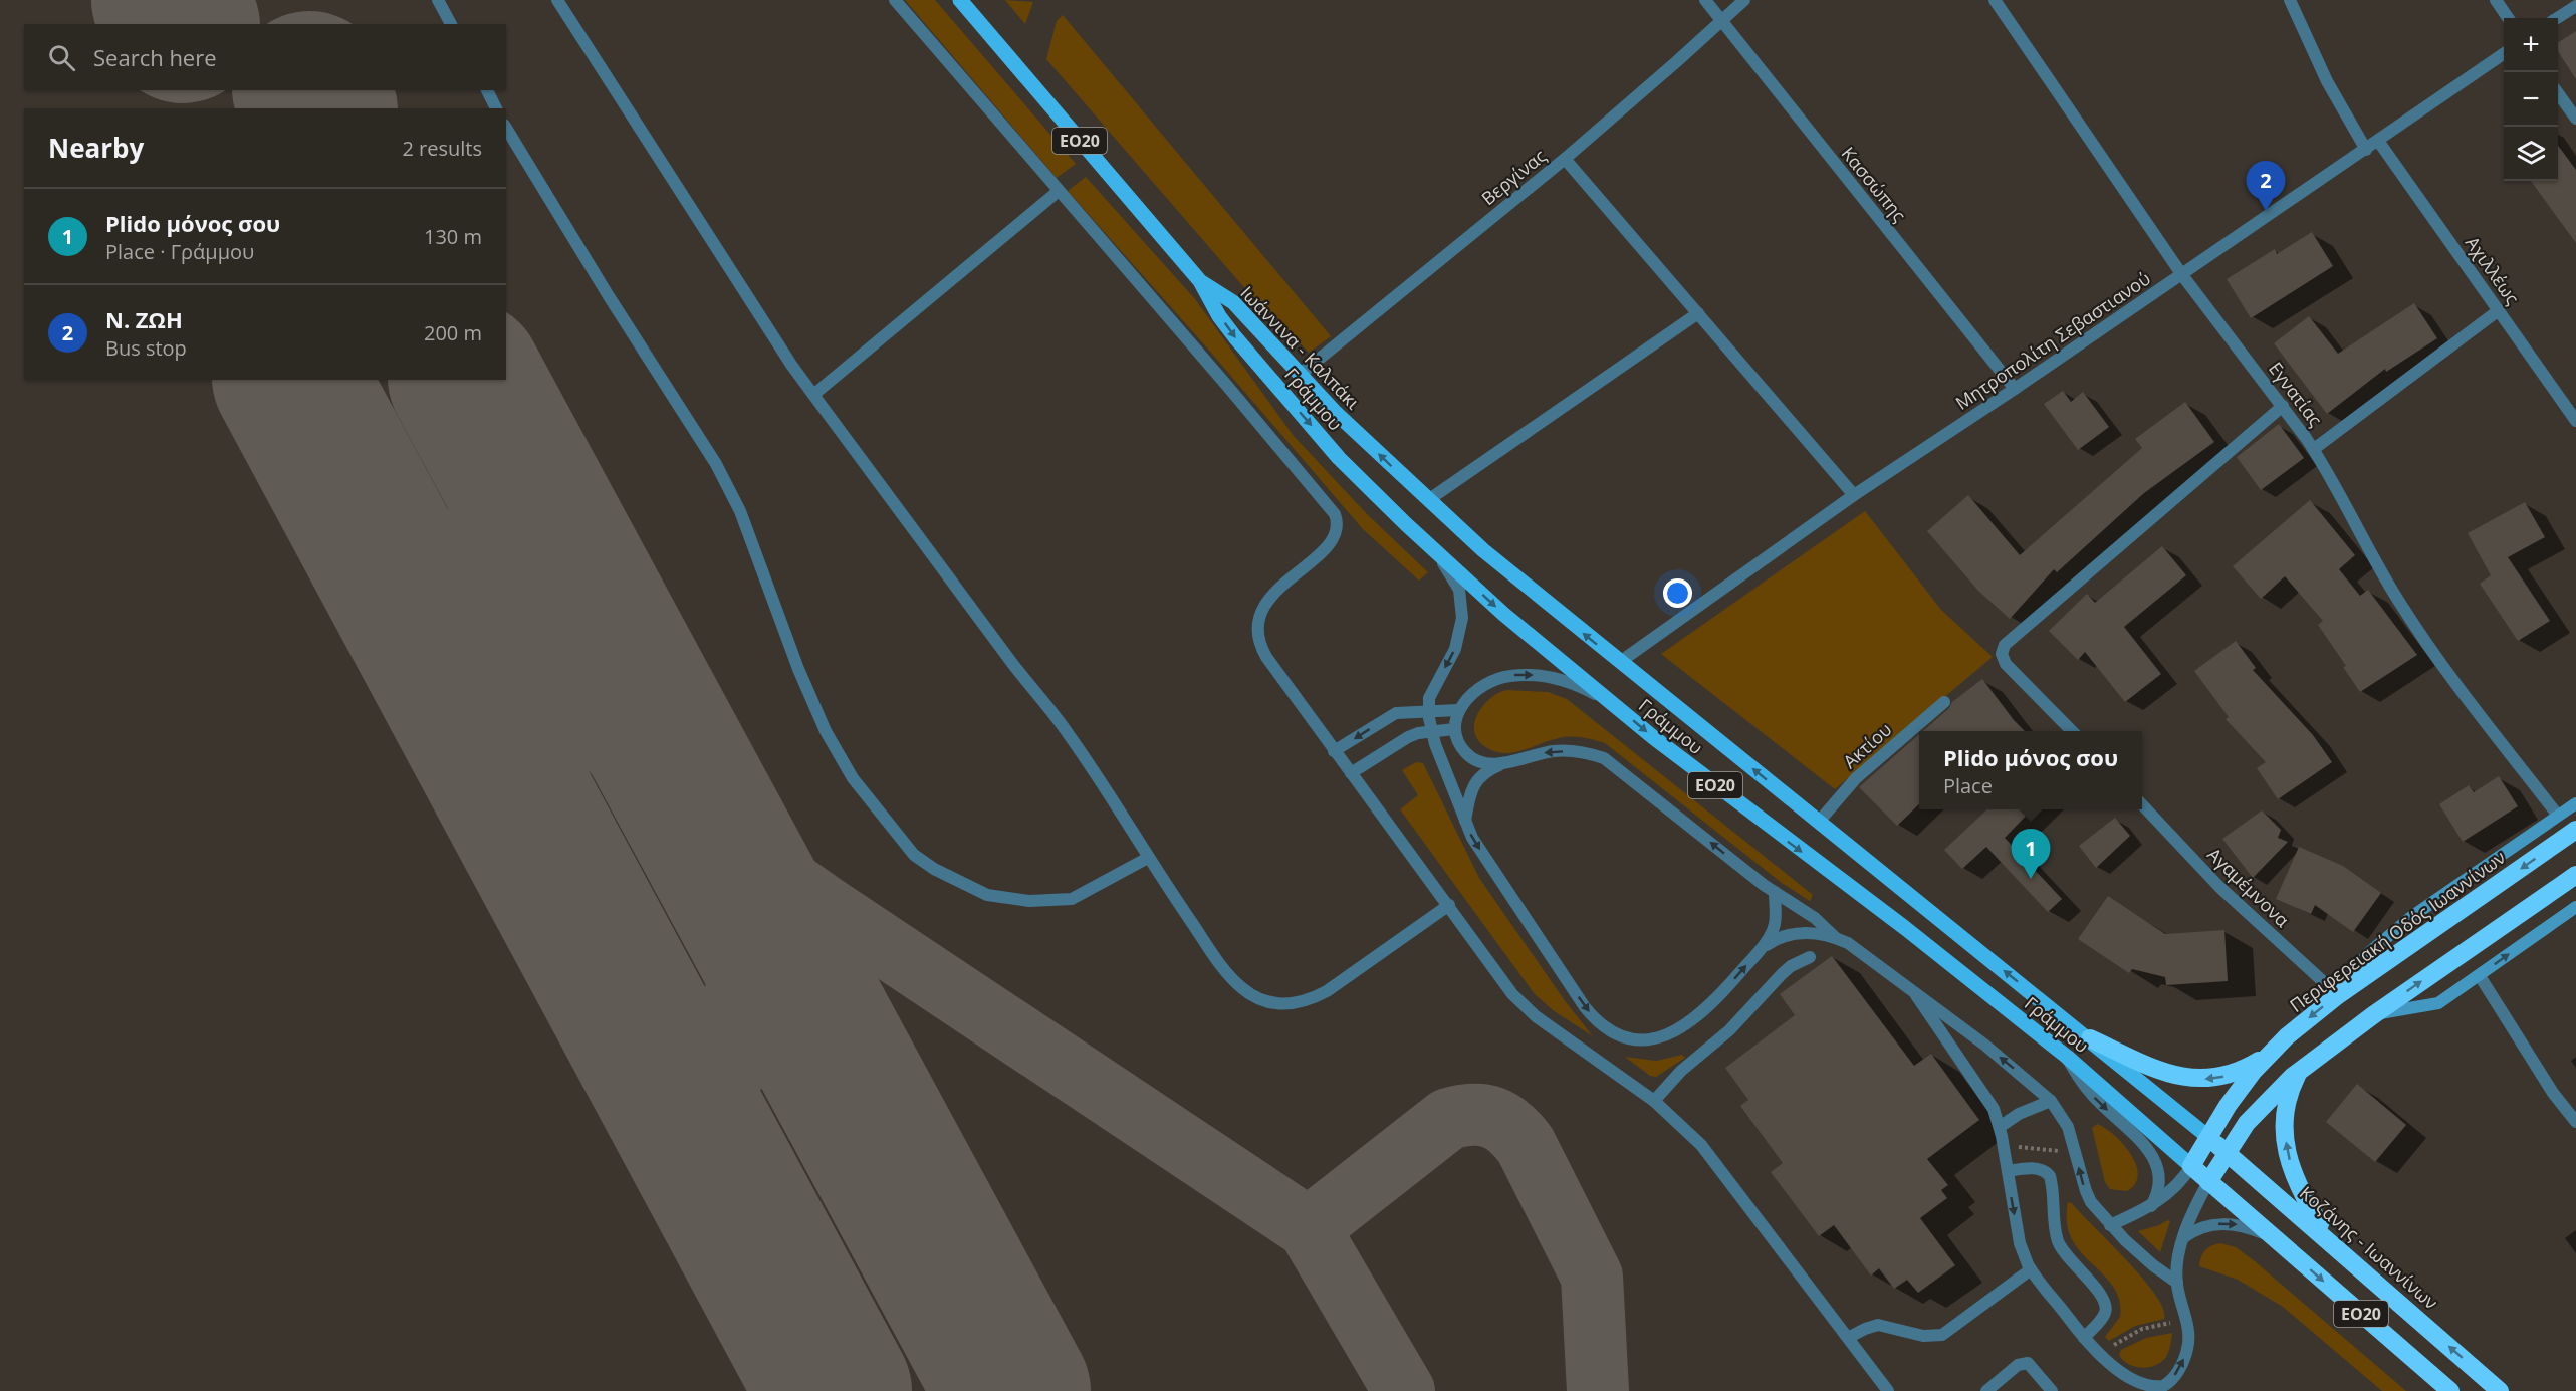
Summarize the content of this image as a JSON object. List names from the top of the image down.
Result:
{
  "streets": {
    "highway": ["ΕΟ20", "Περιφερειακή Οδός Ιωαννίνων", "Κοζάνης - Ιωαννίνων"],
    "main road": ["Ιωάννινα - Καλπάκι", "Γράμμου"],
    "street": [
      "Βεργίνας",
      "Κασσώπης",
      "Αχιλλέως",
      "Μητροπολίτη Σεβαστιανού",
      "Εγνατίας",
      "Ακτίου",
      "Αγαμέμνονα"
    ]
  },
  "crossings": [
    ["ΕΟ20", "Ιωάννινα - Καλπάκι"],
    ["ΕΟ20", "Γράμμου"],
    ["ΕΟ20", "Περιφερειακή Οδός Ιωαννίνων"],
    ["Βεργίνας", "Κασσώπης"],
    ["Βεργίνας", "Ιωάννινα - Καλπάκι"],
    ["Κασσώπης", "Μητροπολίτη Σεβαστιανού"],
    ["Αχιλλέως", "Μητροπολίτη Σεβαστιανού"],
    ["Μητροπολίτη Σεβαστιανού", "Εγνατίας"],
    ["Μητροπολίτη Σεβαστιανού", "Γράμμου"],
    ["Ιωάννινα - Καλπάκι", "Γράμμου"],
    ["Γράμμου", "Ακτίου"],
    ["Γράμμου", "Περιφερειακή Οδός Ιωαννίνων"],
    ["Γράμμου", "Κοζάνης - Ιωαννίνων"],
    ["Αγαμέμνονα", "Περιφερειακή Οδός Ιωαννίνων"],
    ["Περιφερειακή Οδός Ιωαννίνων", "Κοζάνης - Ιωαννίνων"]
  ],
  "page": {
    "map_buttons": ["+", "−"],
    "search": "Search here",
    "heading": ["Nearby", "2 results"],
    "pins": ["2", "1"],
    "list": [
      {
        "mark": "1",
        "name": "Plido μόνος σου",
        "note": "Place · Γράμμου",
        "value": "130 m"
      },
      {
        "mark": "2",
        "name": "Ν. ΖΩΗ",
        "note": "Bus stop",
        "value": "200 m"
      }
    ],
    "popup": ["Plido μόνος σου", "Place"]
  }
}
